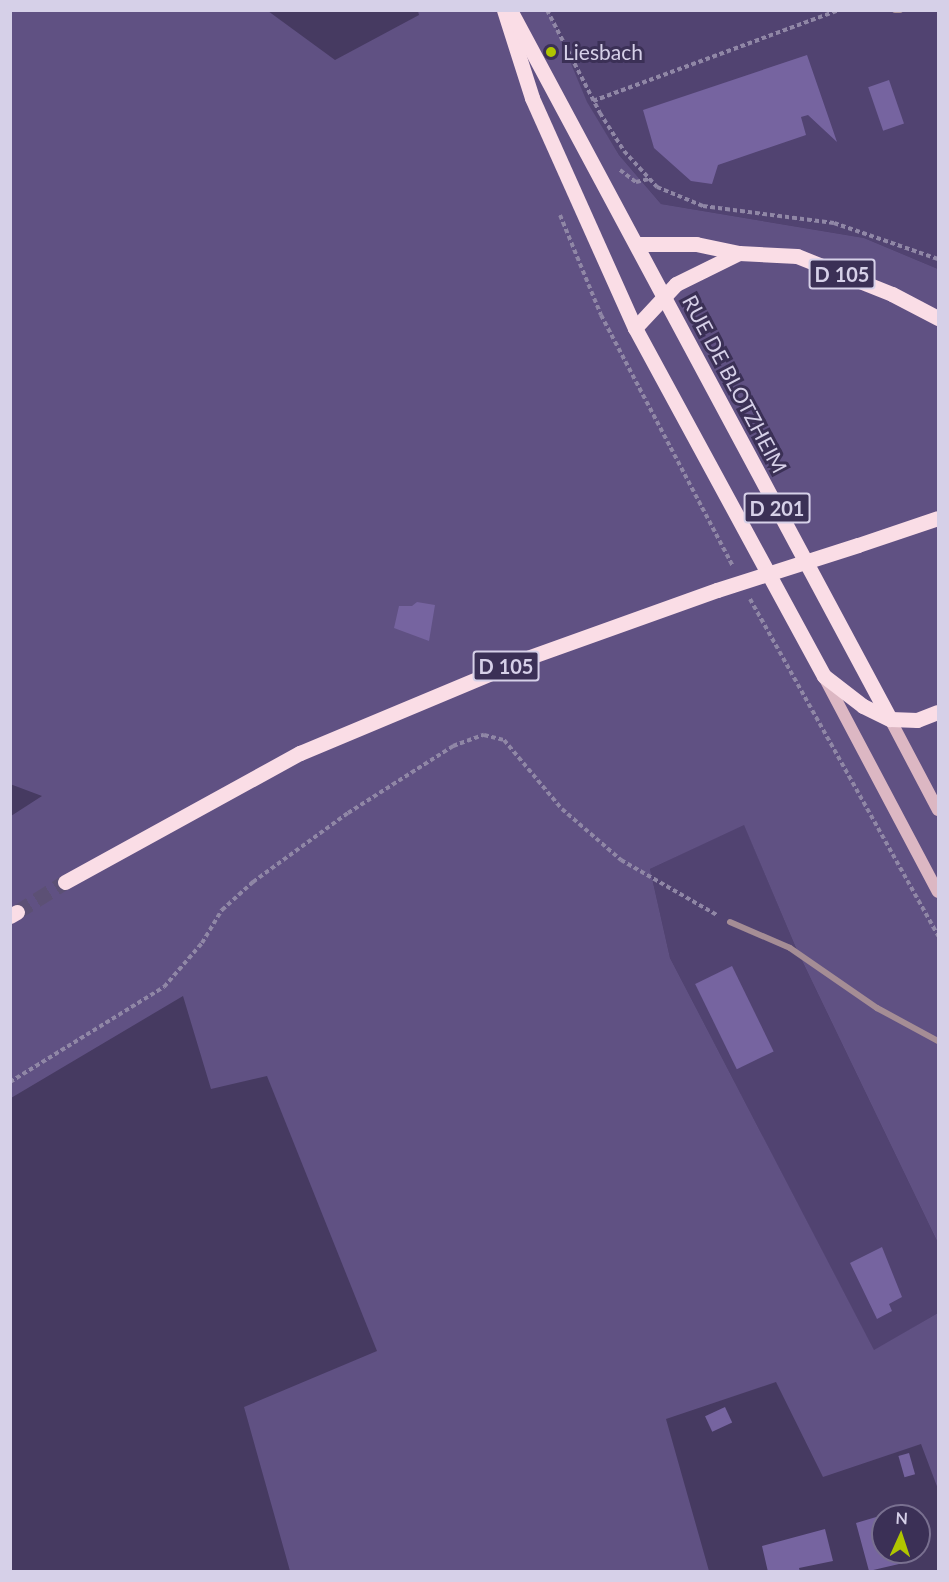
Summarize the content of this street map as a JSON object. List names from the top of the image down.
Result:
{
  "streets": {
    "main road": ["D 105", "RUE DE BLOTZHEIM", "D 201"]
  },
  "crossings": [
    ["D 105", "RUE DE BLOTZHEIM"],
    ["D 105", "D 201"],
    ["RUE DE BLOTZHEIM", "D 201"]
  ],
  "places": ["Liesbach"],
  "north": "top"
}
